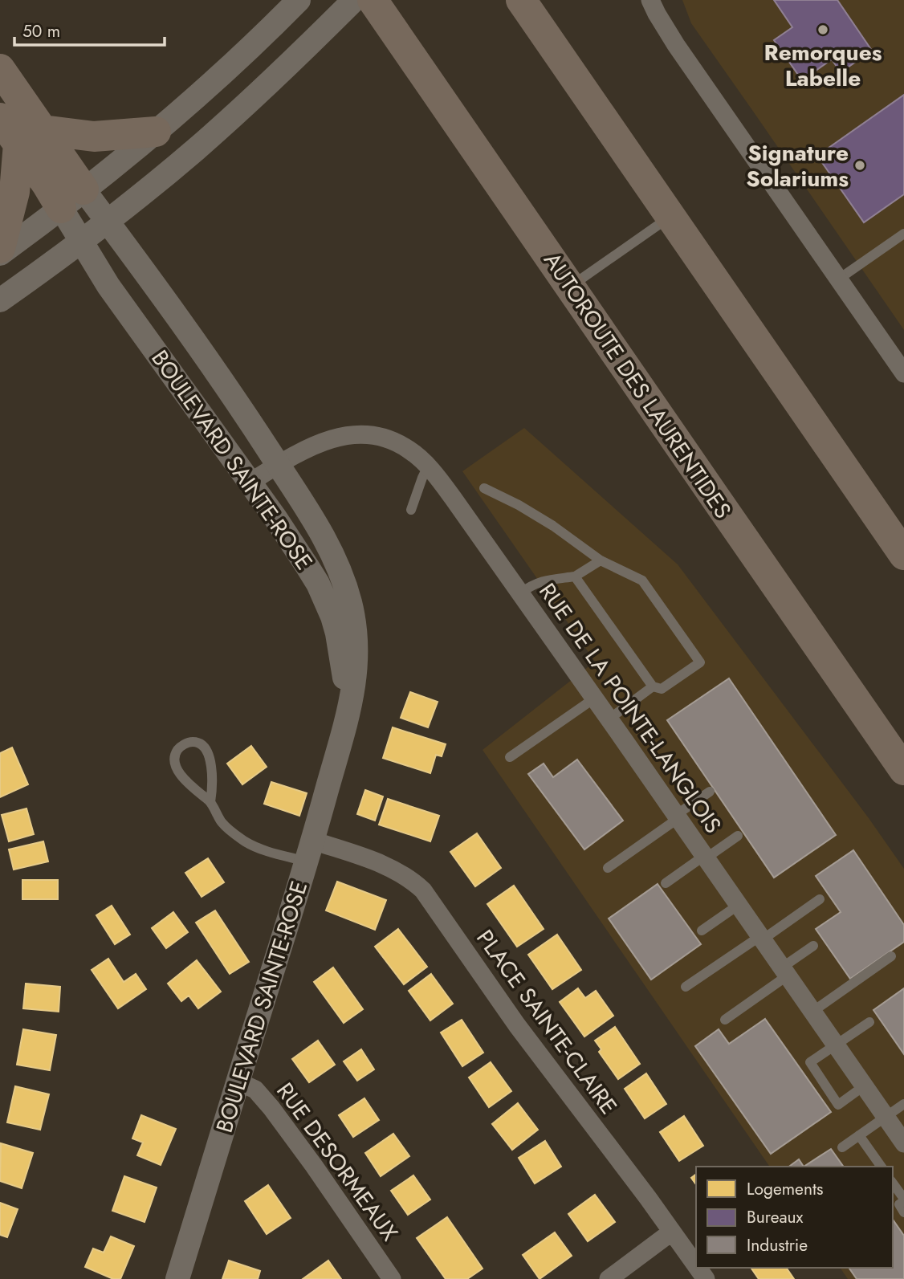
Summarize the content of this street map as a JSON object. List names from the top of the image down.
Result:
{
  "streets": {
    "highway": ["AUTOROUTE DES LAURENTIDES"],
    "street": [
      "BOULEVARD SAINTE-ROSE",
      "RUE DE LA POINTE-LANGLOIS",
      "PLACE SAINTE-CLAIRE",
      "RUE DESORMEAUX"
    ]
  },
  "crossings": [
    ["BOULEVARD SAINTE-ROSE", "RUE DE LA POINTE-LANGLOIS"],
    ["BOULEVARD SAINTE-ROSE", "PLACE SAINTE-CLAIRE"],
    ["BOULEVARD SAINTE-ROSE", "RUE DESORMEAUX"]
  ],
  "places": ["Remorques Labelle", "Signature Solariums"],
  "legend": ["Logements", "Bureaux", "Industrie"],
  "scale_bar": "50 m"
}
